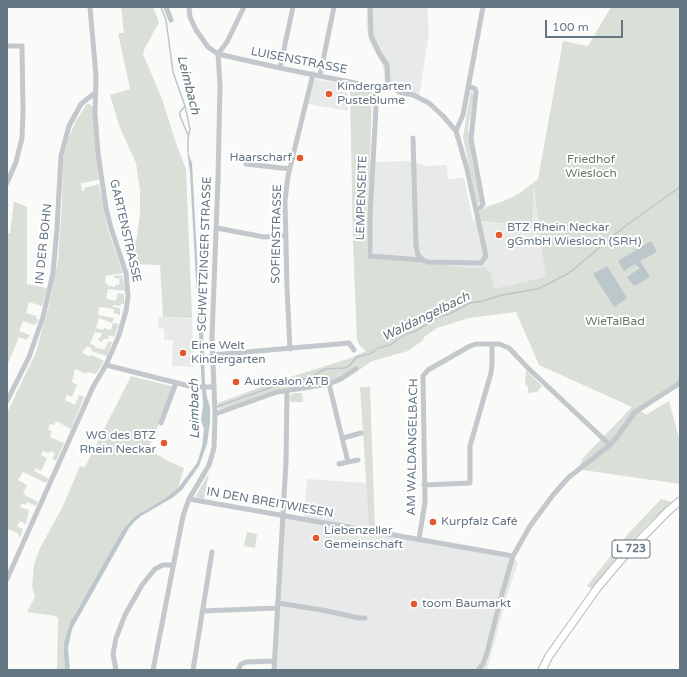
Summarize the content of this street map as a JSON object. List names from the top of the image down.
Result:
{
  "streets": {
    "main road": ["L 723"],
    "street": [
      "LUISENSTRASSE",
      "LEMPENSEITE",
      "GARTENSTRASSE",
      "SOFIENSTRASSE",
      "IN DER BOHN",
      "SCHWETZINGER STRASSE",
      "AM WALDANGELBACH",
      "IN DEN BREITWIESEN"
    ]
  },
  "crossings": [
    ["LUISENSTRASSE", "LEMPENSEITE"],
    ["LUISENSTRASSE", "SOFIENSTRASSE"],
    ["LUISENSTRASSE", "SCHWETZINGER STRASSE"],
    ["GARTENSTRASSE", "IN DER BOHN"],
    ["SCHWETZINGER STRASSE", "IN DEN BREITWIESEN"],
    ["AM WALDANGELBACH", "IN DEN BREITWIESEN"]
  ],
  "water": ["Leimbach", "Waldangelbach"],
  "parks": ["Friedhof Wiesloch", "WieTalBad"],
  "places": [
    "Kindergarten Pusteblume",
    "Haarscharf",
    "BTZ Rhein Neckar gGmbH Wiesloch (SRH)",
    "Eine Welt Kindergarten",
    "Autosalon ATB",
    "WG des BTZ Rhein Neckar",
    "Kurpfalz Café",
    "Liebenzeller Gemeinschaft",
    "toom Baumarkt"
  ],
  "scale_bar": "100 m"
}
